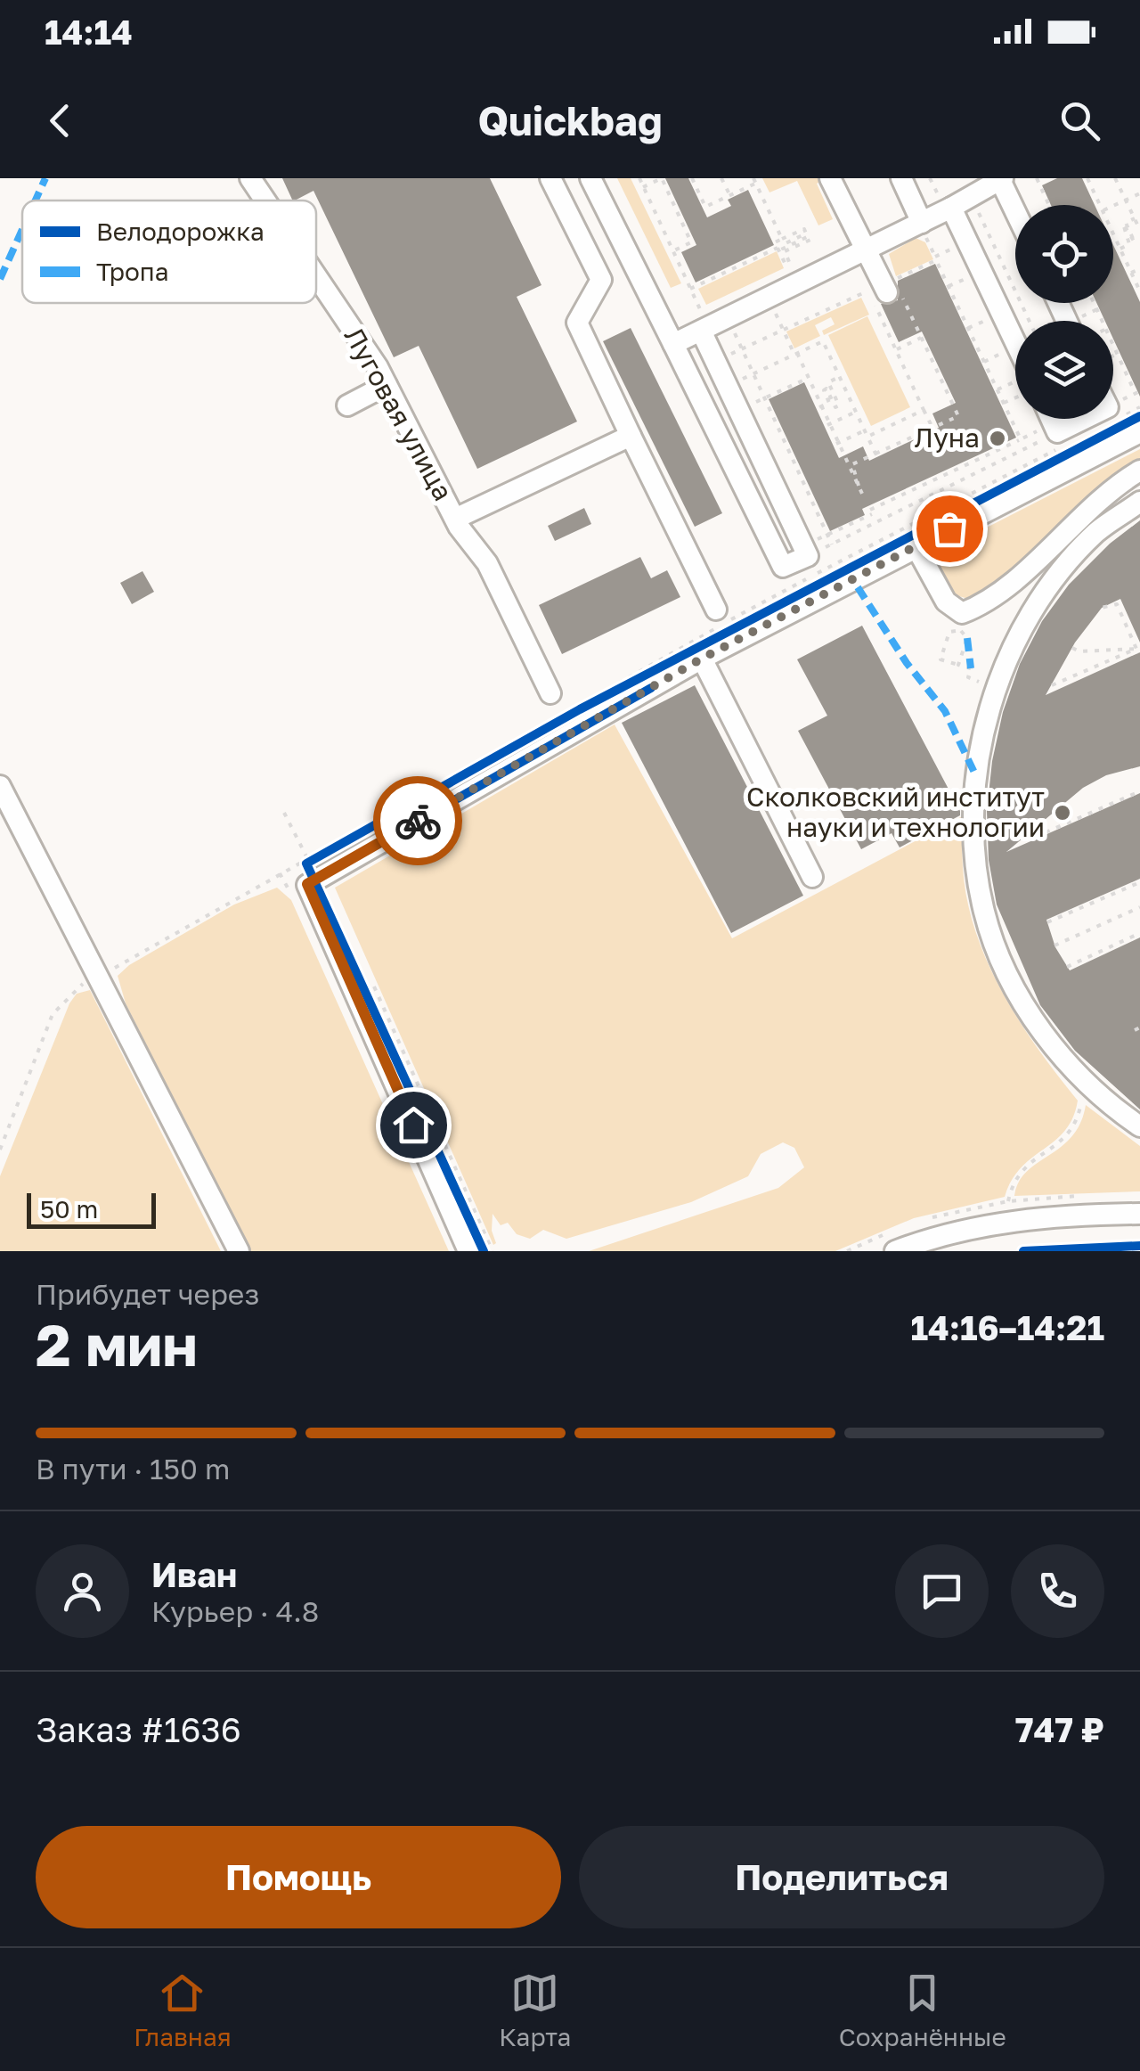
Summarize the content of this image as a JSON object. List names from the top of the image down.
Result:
{
  "streets": {
    "street": ["Луговая улица"]
  },
  "places": ["Луна", "Сколковский институт науки и технологии"],
  "legend": ["Велодорожка", "Тропа"],
  "scale_bar": "50 m",
  "page": {
    "status": "14:14",
    "header": "Quickbag",
    "scale": "50 m",
    "heading": ["2 мин", "Прибудет через", "14:16–14:21"],
    "panel": [
      "Иван",
      "Курьер · 4.8",
      "Заказ #1636",
      "747 ₽"
    ],
    "bar": "В пути · 150 m",
    "buttons": ["Помощь", "Поделиться"],
    "tabs": ["Главная", "Карта", "Сохранённые"]
  }
}
